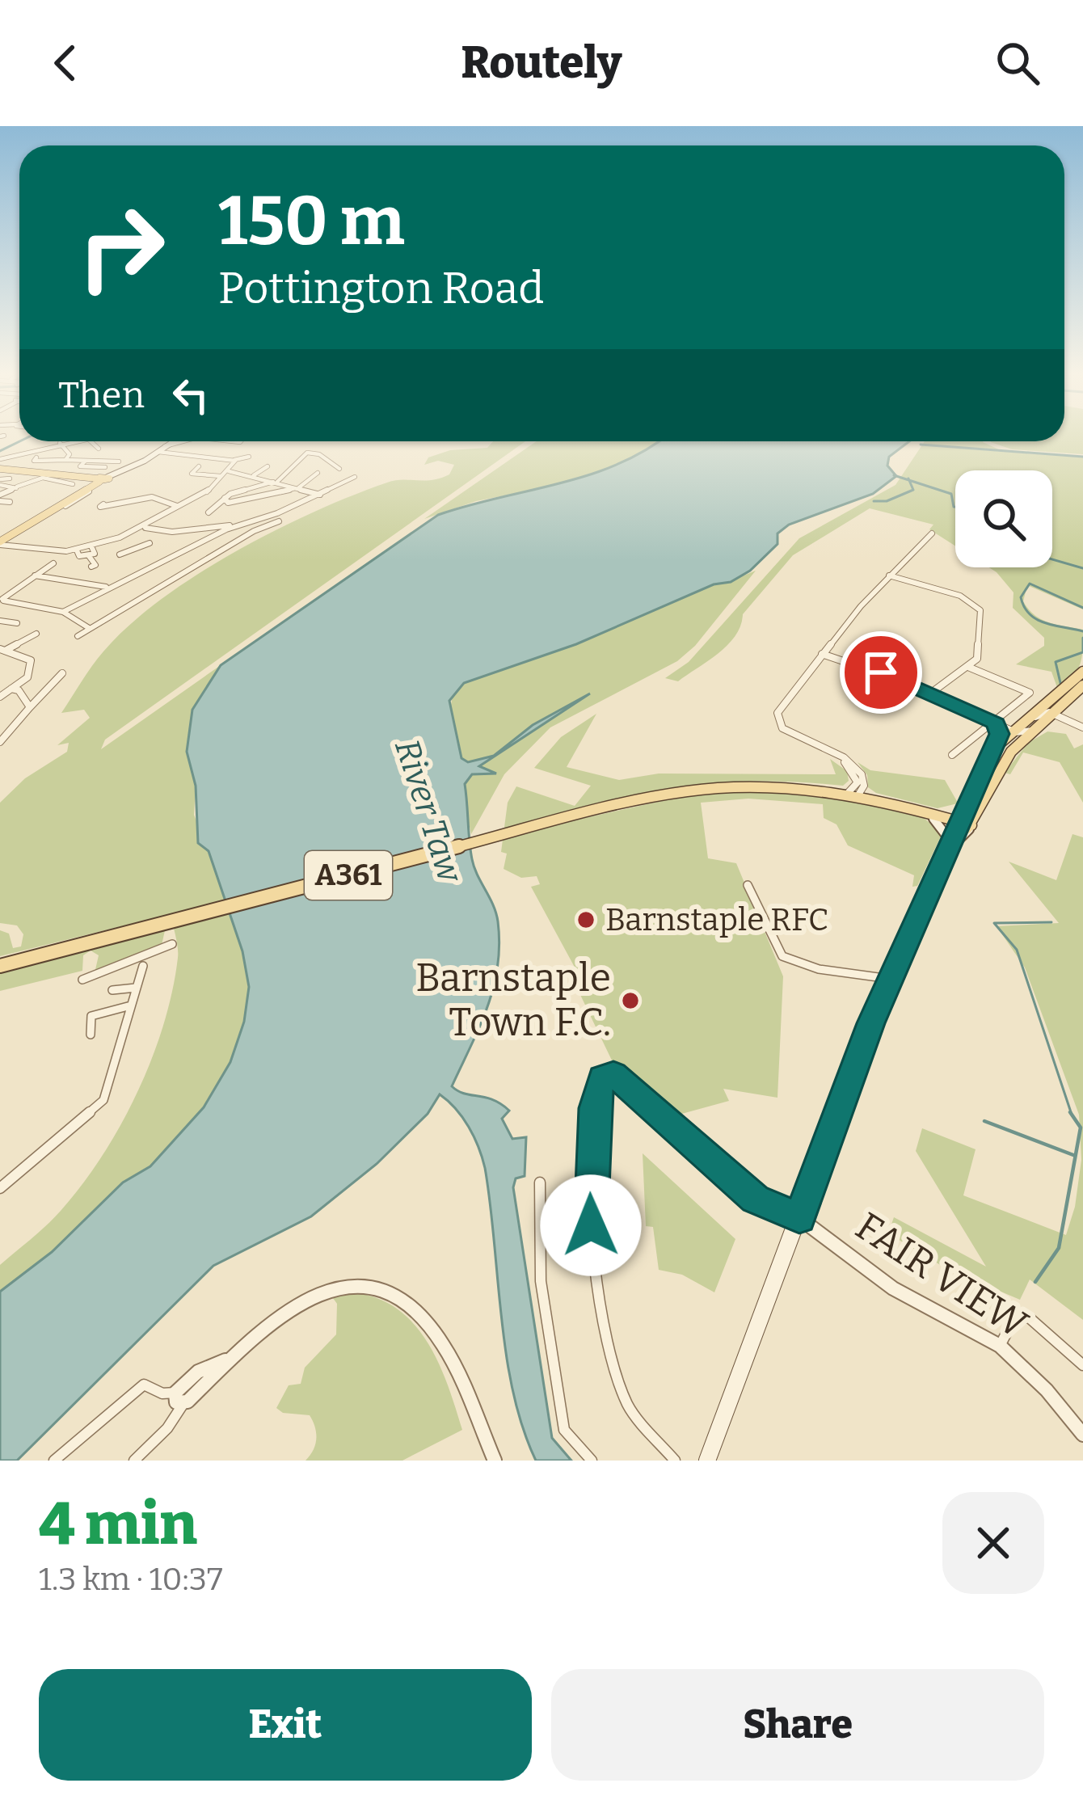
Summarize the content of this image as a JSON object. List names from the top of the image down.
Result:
{
  "streets": {
    "main road": ["A361"],
    "street": ["FAIR VIEW"]
  },
  "water": ["River Taw"],
  "places": ["Barnstaple RFC", "Barnstaple Town F.C."],
  "page": {
    "header": "Routely",
    "turn": ["150 m", "Pottington Road"],
    "then": "Then",
    "heading": ["4 min", "1.3 km · 10:37"],
    "buttons": ["Exit", "Share"]
  }
}
